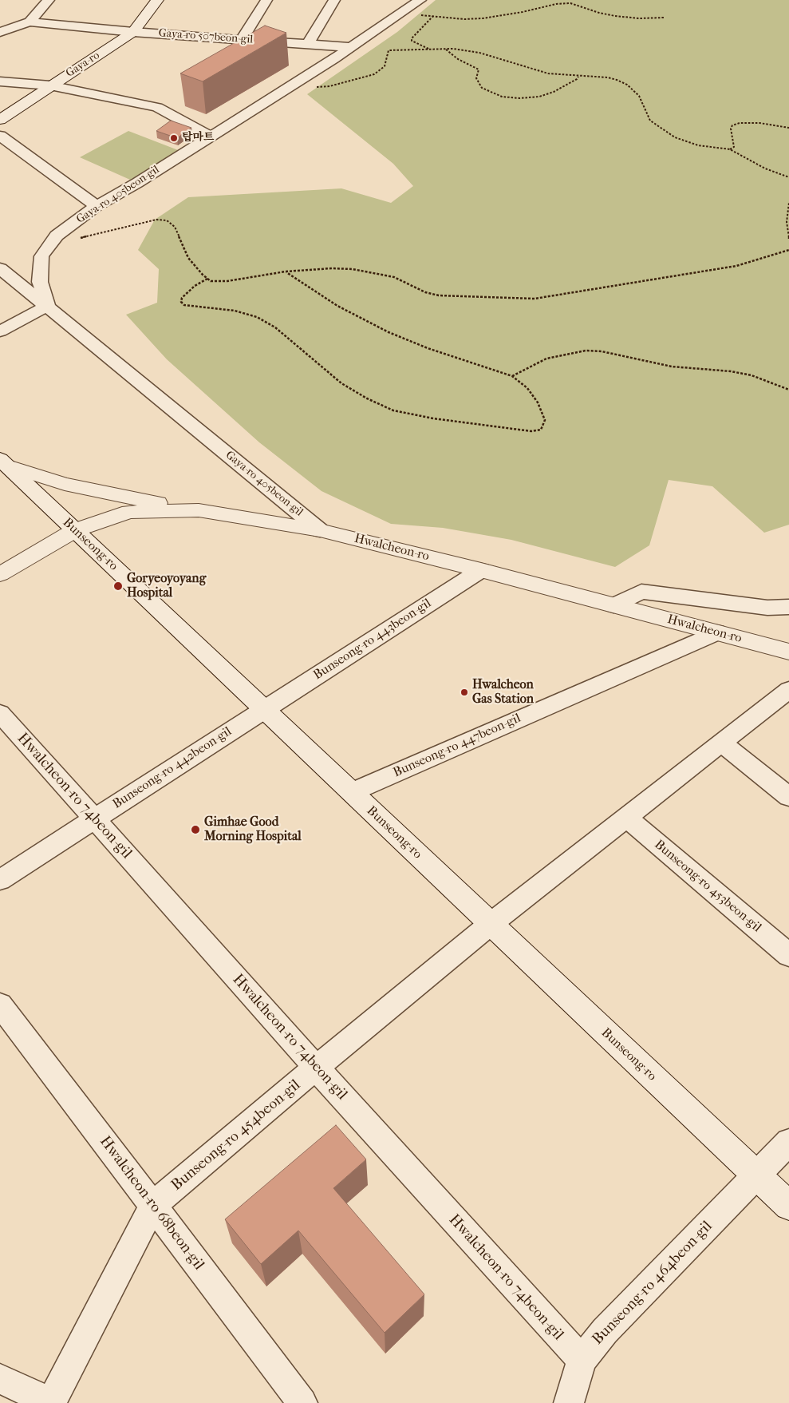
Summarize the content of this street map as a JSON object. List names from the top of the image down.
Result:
{
  "streets": {
    "main road": ["Gaya-ro", "Bunseong-ro", "Hwalcheon-ro"],
    "street": [
      "Gaya-ro 507beon-gil",
      "Gaya-ro 405beon-gil",
      "Bunseong-ro 443beon-gil",
      "Bunseong-ro 447beon-gil",
      "Bunseong-ro 442beon-gil",
      "Hwalcheon-ro 74beon-gil",
      "Bunseong-ro 453beon-gil",
      "Bunseong-ro 454beon-gil",
      "Hwalcheon-ro 68beon-gil",
      "Bunseong-ro 464beon-gil"
    ]
  },
  "crossings": [
    ["Gaya-ro 507beon-gil", "Gaya-ro"],
    ["Gaya-ro 507beon-gil", "Gaya-ro 405beon-gil"],
    ["Gaya-ro 405beon-gil", "Hwalcheon-ro"],
    ["Bunseong-ro", "Hwalcheon-ro"],
    ["Bunseong-ro", "Bunseong-ro 443beon-gil"],
    ["Bunseong-ro", "Bunseong-ro 447beon-gil"],
    ["Bunseong-ro", "Bunseong-ro 442beon-gil"],
    ["Bunseong-ro", "Bunseong-ro 454beon-gil"],
    ["Bunseong-ro", "Bunseong-ro 464beon-gil"],
    ["Hwalcheon-ro", "Bunseong-ro 443beon-gil"],
    ["Hwalcheon-ro", "Bunseong-ro 447beon-gil"],
    ["Bunseong-ro 443beon-gil", "Bunseong-ro 442beon-gil"],
    ["Bunseong-ro 442beon-gil", "Hwalcheon-ro 74beon-gil"],
    ["Hwalcheon-ro 74beon-gil", "Bunseong-ro 454beon-gil"],
    ["Hwalcheon-ro 74beon-gil", "Bunseong-ro 464beon-gil"],
    ["Bunseong-ro 454beon-gil", "Hwalcheon-ro 68beon-gil"]
  ],
  "places": [
    "탑마트",
    "Goryeoyoyang Hospital",
    "Hwalcheon Gas Station",
    "Gimhae Good Morning Hospital"
  ]
}
